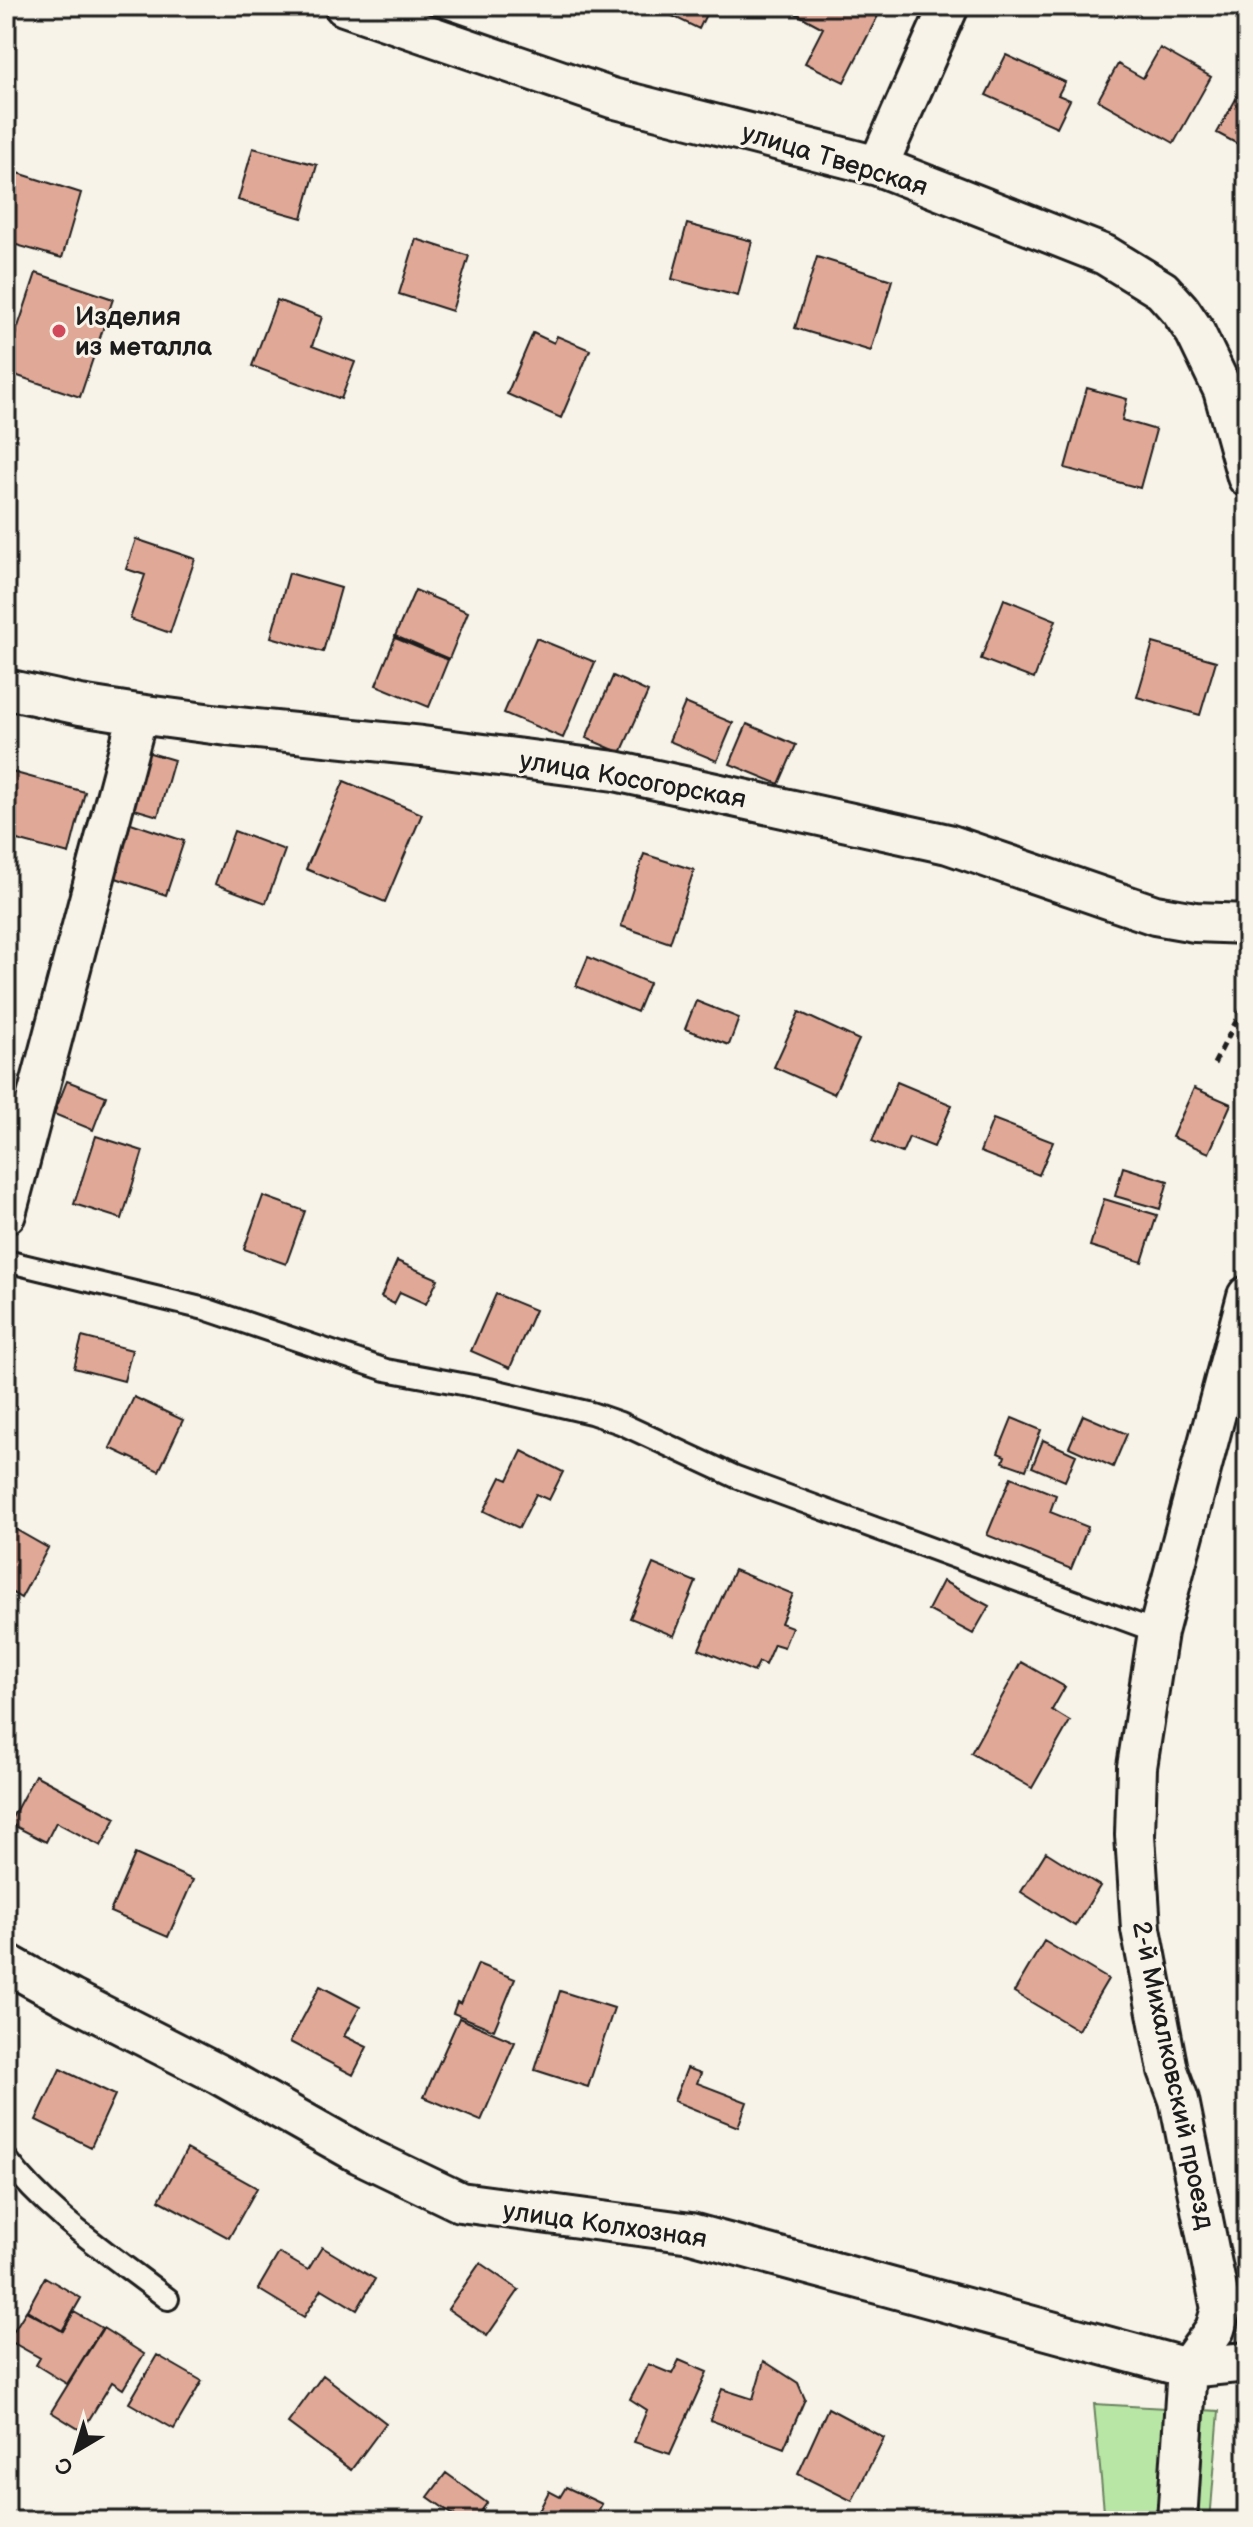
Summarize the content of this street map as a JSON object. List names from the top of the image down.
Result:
{
  "streets": {
    "street": [
      "улица Тверская",
      "улица Косогорская",
      "2-й Михалковский проезд",
      "улица Колхозная"
    ]
  },
  "crossings": [
    ["2-й Михалковский проезд", "улица Колхозная"]
  ],
  "places": ["Изделия из металла"],
  "north": "bottom left"
}
